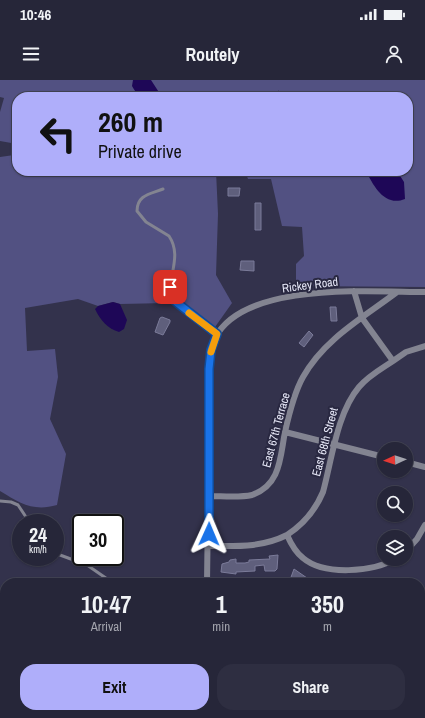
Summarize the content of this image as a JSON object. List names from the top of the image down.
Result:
{
  "streets": {
    "street": ["Rickey Road", "East 67th Terrace", "East 68th Street"]
  },
  "crossings": [
    ["Rickey Road", "East 67th Terrace"]
  ],
  "north": "left",
  "page": {
    "status": "10:46",
    "header": "Routely",
    "turn": ["260 m", "Private drive"],
    "speed": "24 km/h",
    "limit": "30",
    "eta": [
      "10:47",
      "Arrival",
      "1",
      "min",
      "350",
      "m"
    ],
    "buttons": ["Exit", "Share"]
  }
}
